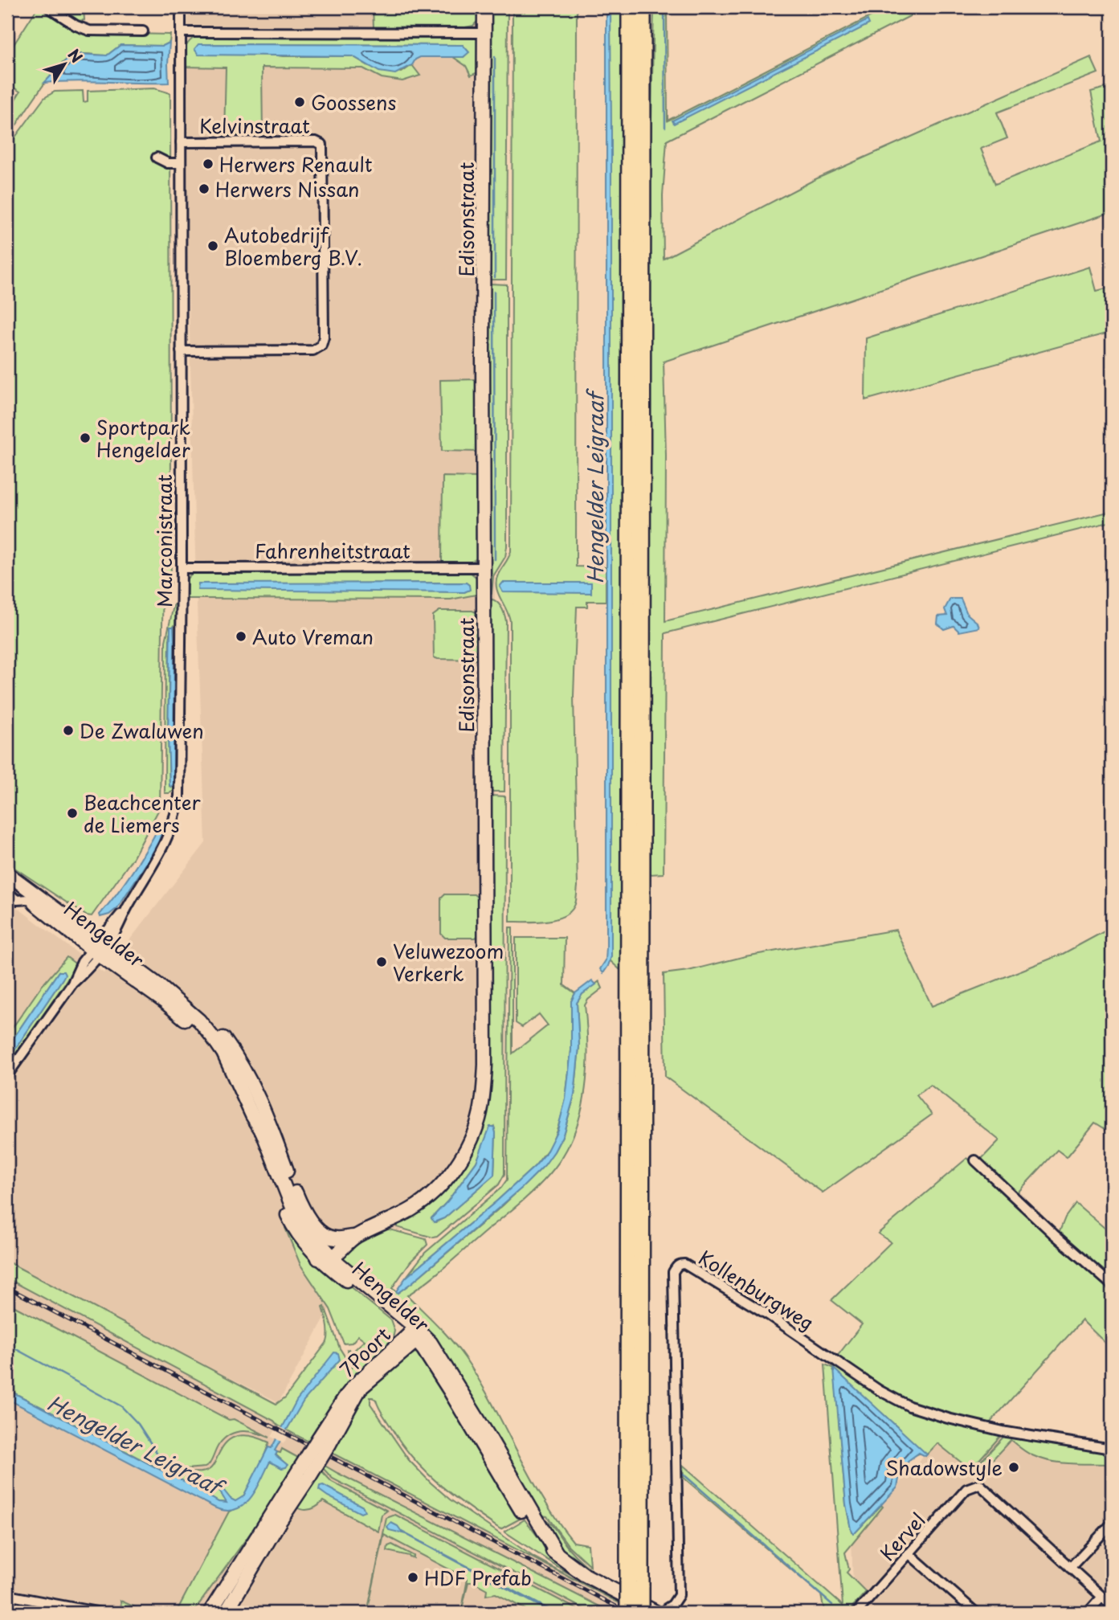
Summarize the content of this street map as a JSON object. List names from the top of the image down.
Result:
{
  "streets": {
    "street": [
      "Kelvinstraat",
      "Edisonstraat",
      "Marconistraat",
      "Fahrenheitstraat",
      "Hengelder",
      "Kollenburgweg",
      "7Poort",
      "Kervel"
    ]
  },
  "crossings": [
    ["Kelvinstraat", "Marconistraat"],
    ["Edisonstraat", "Fahrenheitstraat"],
    ["Edisonstraat", "Hengelder"],
    ["Marconistraat", "Fahrenheitstraat"],
    ["Marconistraat", "Hengelder"],
    ["Hengelder", "Kollenburgweg"],
    ["Hengelder", "7Poort"]
  ],
  "water": ["Hengelder Leigraaf"],
  "places": [
    "Goossens",
    "Herwers Renault",
    "Herwers Nissan",
    "Autobedrijf Bloemberg B.V.",
    "Sportpark Hengelder",
    "Auto Vreman",
    "De Zwaluwen",
    "Beachcenter de Liemers",
    "Veluwezoom Verkerk",
    "Shadowstyle",
    "HDF Prefab"
  ],
  "north": "top right"
}
